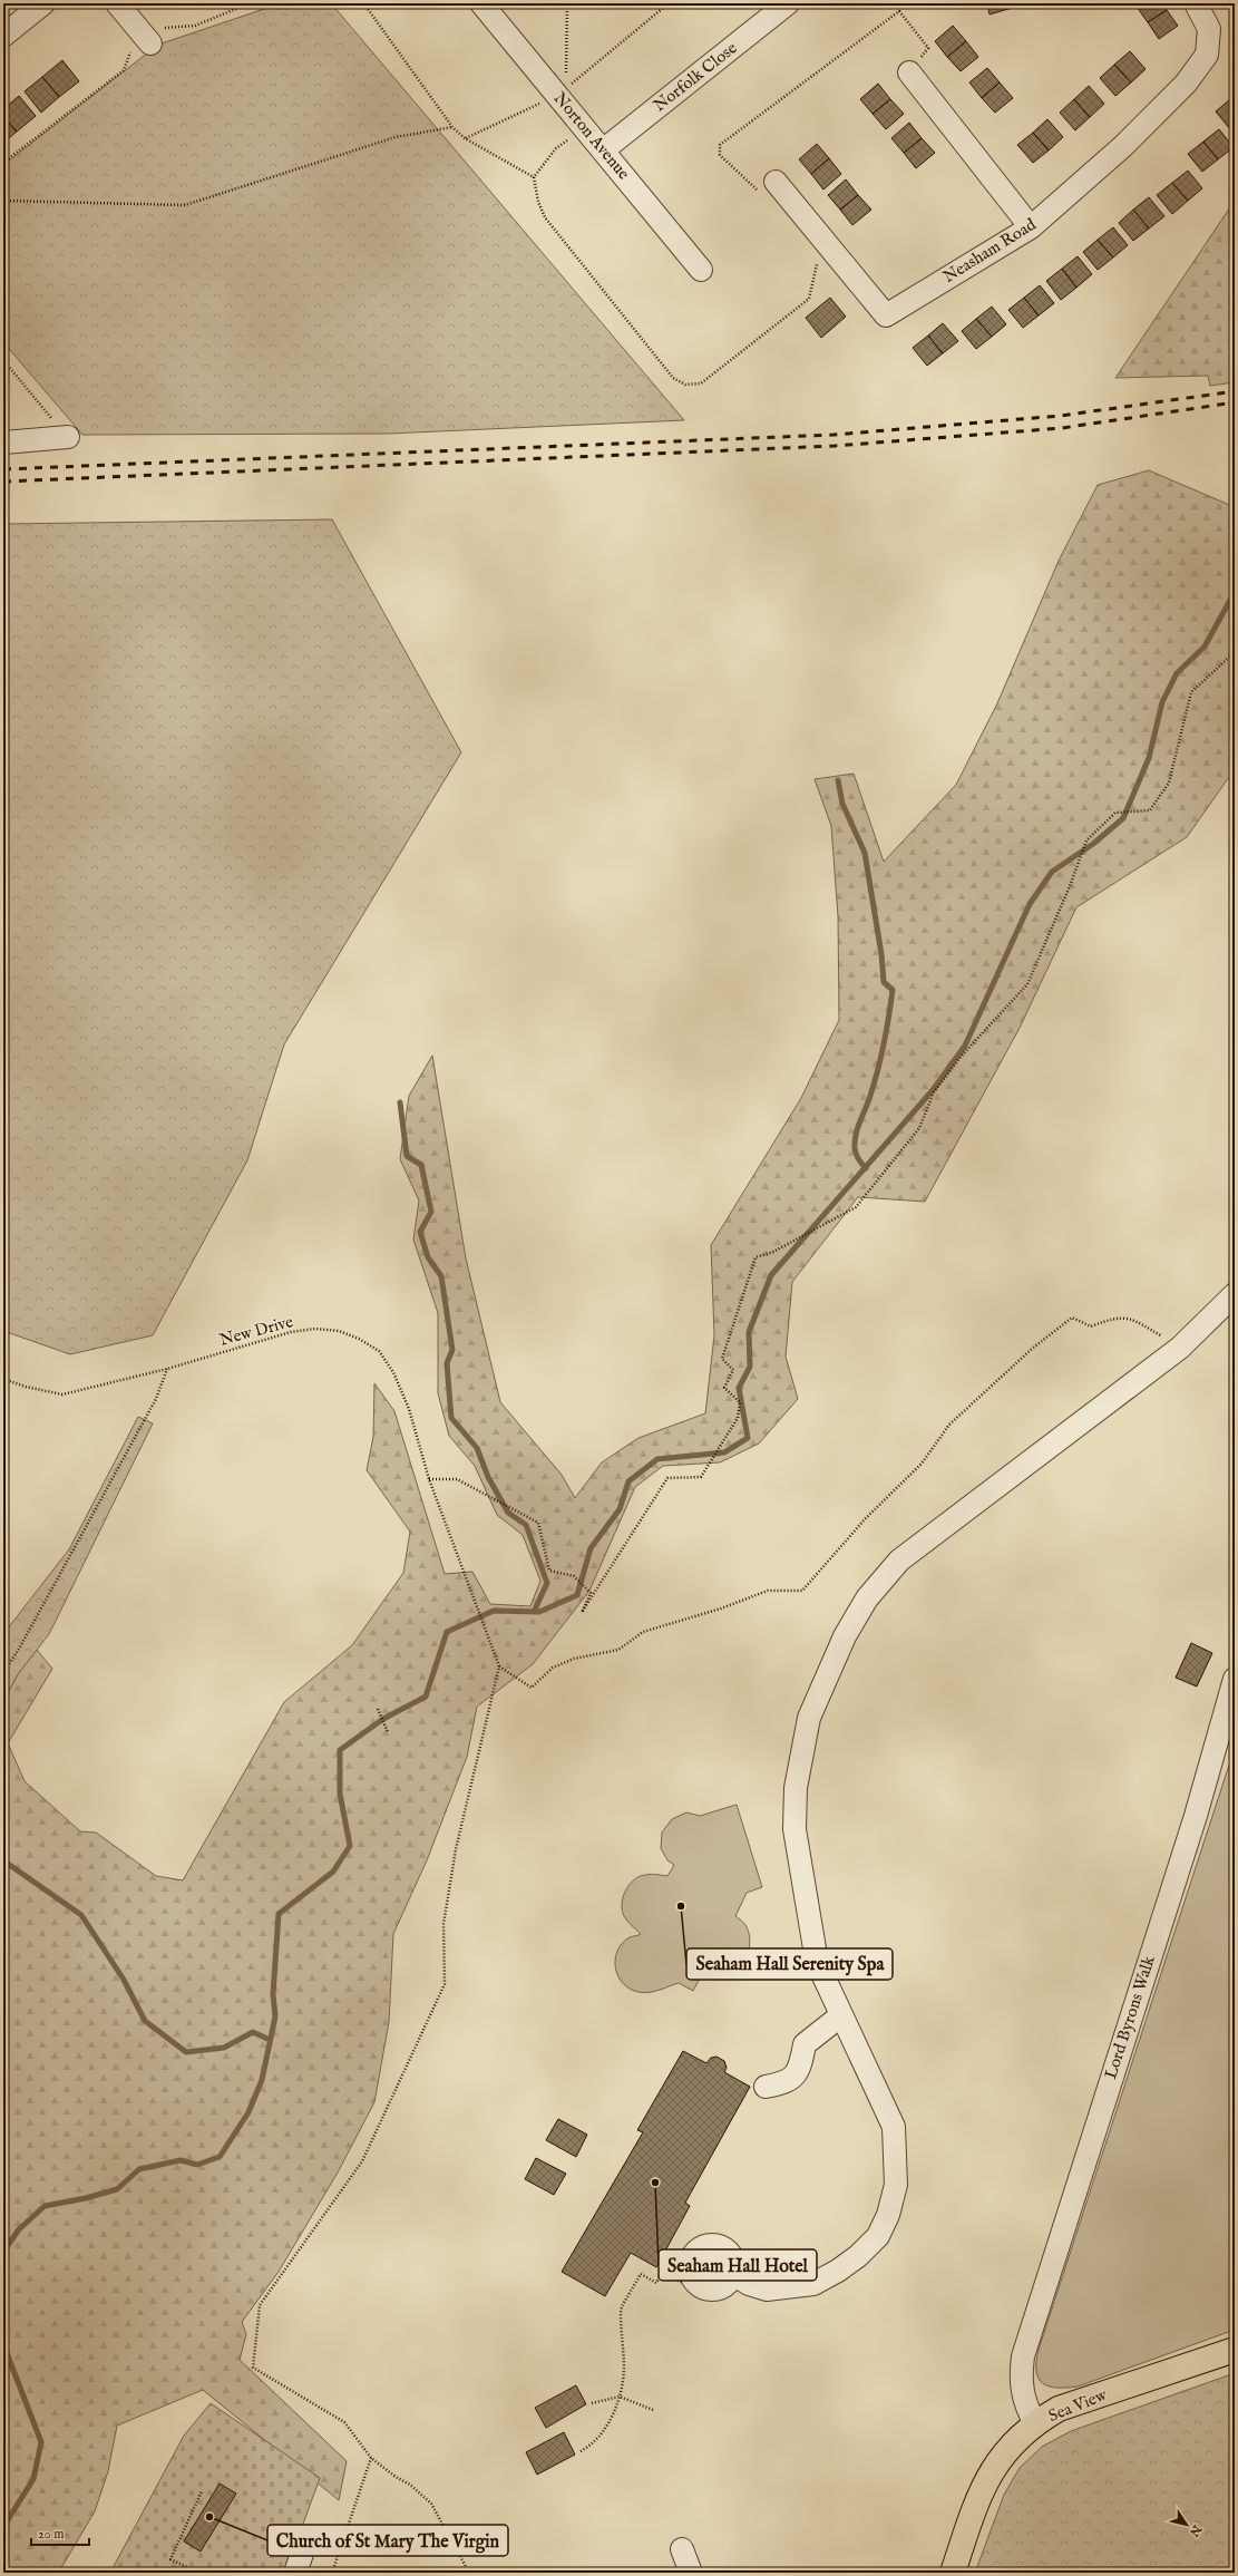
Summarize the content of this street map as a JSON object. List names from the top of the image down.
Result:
{
  "streets": {
    "main road": ["Sea View"],
    "street": [
      "Norfolk Close",
      "Norton Avenue",
      "Neasham Road",
      "Lord Byrons Walk"
    ],
    "path": ["New Drive"]
  },
  "crossings": [
    ["Norfolk Close", "Norton Avenue"],
    ["Lord Byrons Walk", "Sea View"]
  ],
  "places": ["Seaham Hall Serenity Spa", "Seaham Hall Hotel", "Church of St Mary The Virgin"],
  "scale_bar": "20 m",
  "north": "bottom right"
}
